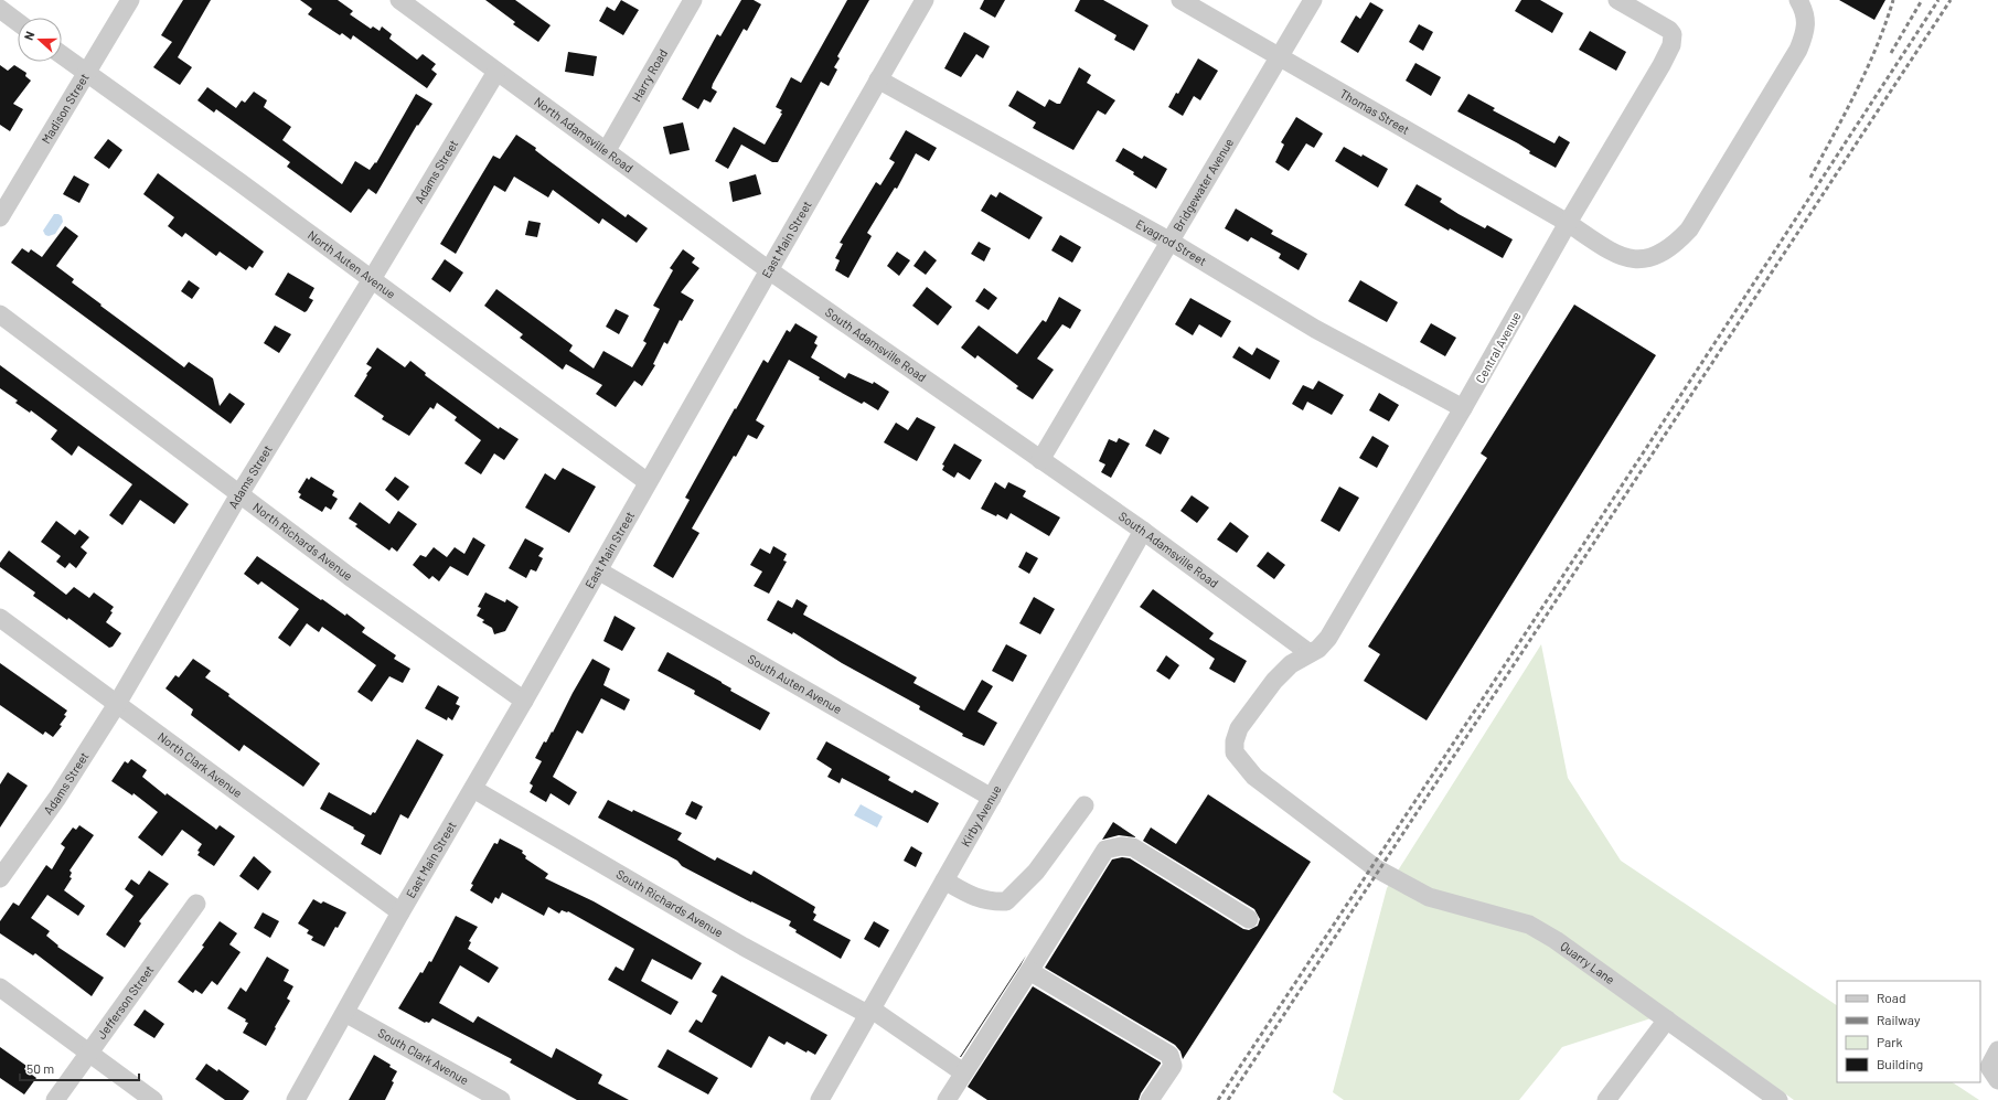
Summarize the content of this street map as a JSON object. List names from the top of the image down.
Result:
{
  "streets": {
    "street": [
      "Harry Road",
      "Madison Street",
      "Thomas Street",
      "North Adamsville Road",
      "Adams Street",
      "Bridgewater Avenue",
      "East Main Street",
      "Evagrod Street",
      "North Auten Avenue",
      "South Adamsville Road",
      "Central Avenue",
      "North Richards Avenue",
      "South Auten Avenue",
      "North Clark Avenue",
      "Kirby Avenue",
      "South Richards Avenue",
      "Quarry Lane",
      "Jefferson Street",
      "South Clark Avenue"
    ]
  },
  "crossings": [
    ["Harry Road", "North Adamsville Road"],
    ["Madison Street", "North Auten Avenue"],
    ["Thomas Street", "Bridgewater Avenue"],
    ["Thomas Street", "Central Avenue"],
    ["North Adamsville Road", "Adams Street"],
    ["North Adamsville Road", "East Main Street"],
    ["North Adamsville Road", "South Adamsville Road"],
    ["Adams Street", "North Auten Avenue"],
    ["Adams Street", "North Richards Avenue"],
    ["Adams Street", "North Clark Avenue"],
    ["Bridgewater Avenue", "Evagrod Street"],
    ["Bridgewater Avenue", "South Adamsville Road"],
    ["East Main Street", "Evagrod Street"],
    ["East Main Street", "North Auten Avenue"],
    ["East Main Street", "South Adamsville Road"],
    ["East Main Street", "North Richards Avenue"],
    ["East Main Street", "South Auten Avenue"],
    ["East Main Street", "North Clark Avenue"],
    ["East Main Street", "South Richards Avenue"],
    ["East Main Street", "South Clark Avenue"],
    ["Evagrod Street", "Central Avenue"],
    ["South Adamsville Road", "Central Avenue"],
    ["South Adamsville Road", "Kirby Avenue"],
    ["South Adamsville Road", "Quarry Lane"],
    ["Central Avenue", "Quarry Lane"],
    ["South Auten Avenue", "Kirby Avenue"],
    ["Kirby Avenue", "South Richards Avenue"]
  ],
  "legend": [
    "Road",
    "Railway",
    "Park",
    "Building"
  ],
  "scale_bar": "50 m",
  "north": "left"
}
